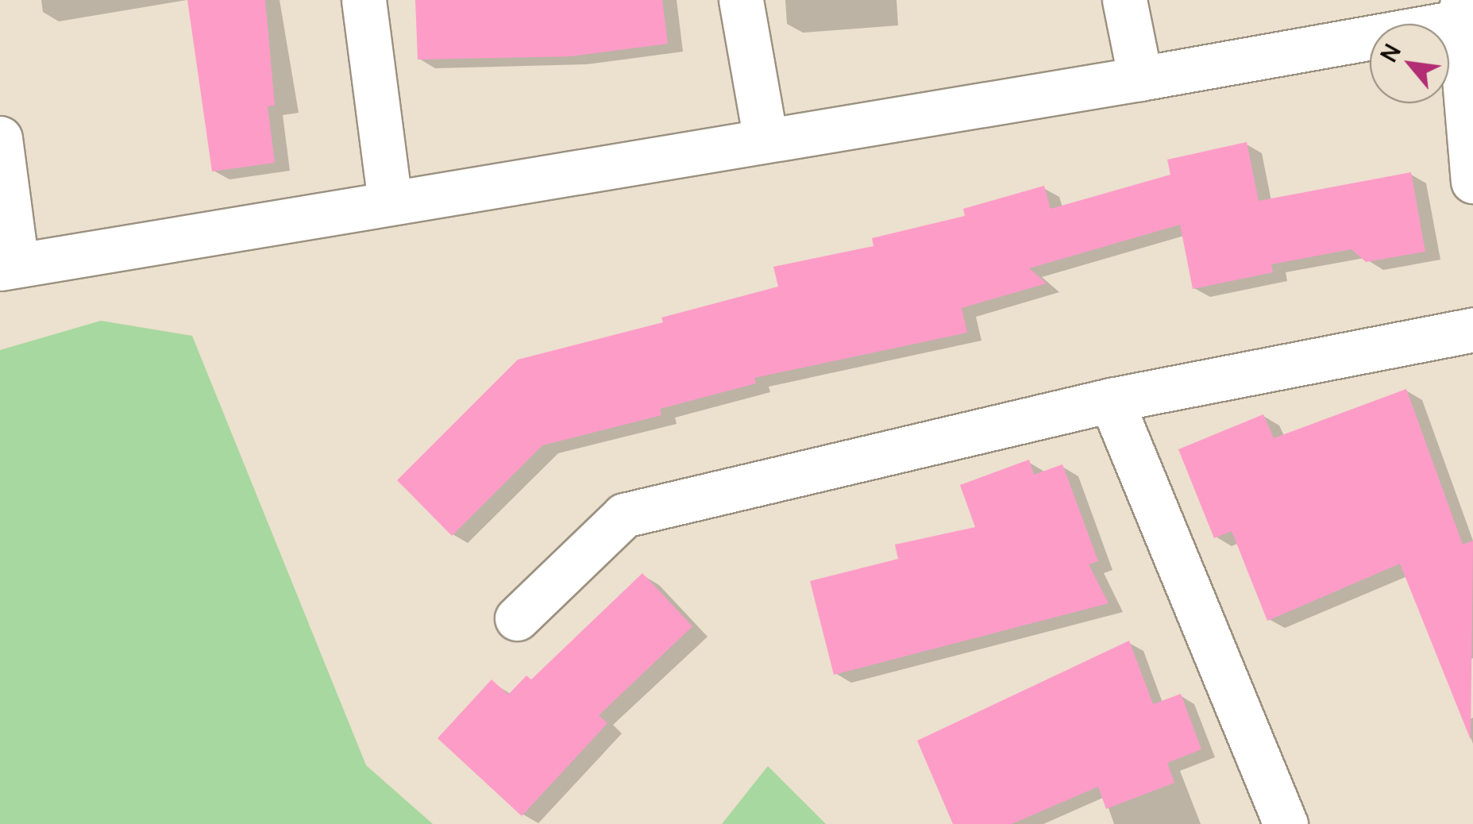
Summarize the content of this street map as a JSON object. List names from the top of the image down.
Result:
{
  "north": "top left"
}
